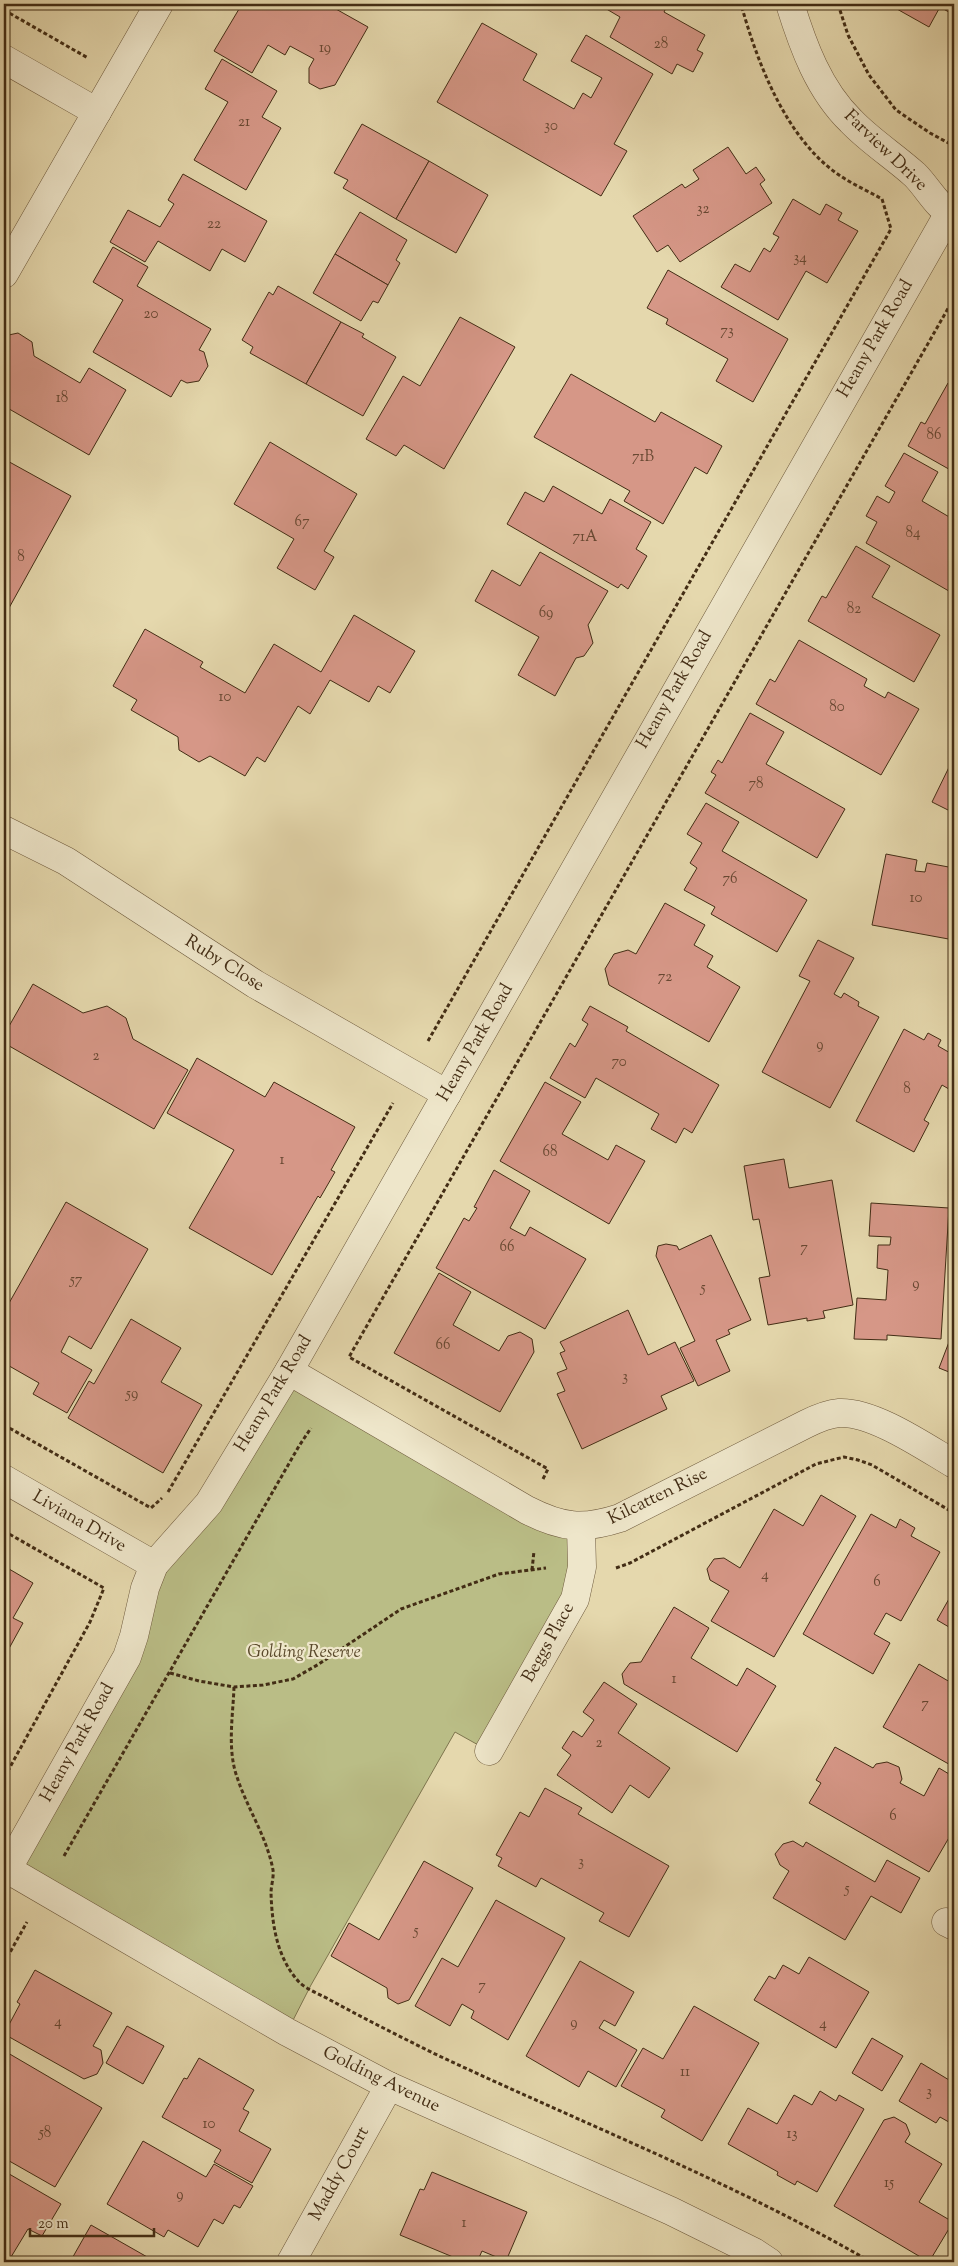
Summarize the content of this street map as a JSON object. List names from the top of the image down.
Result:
{
  "streets": {
    "street": [
      "Farview Drive",
      "Heany Park Road",
      "Ruby Close",
      "Kilcatten Rise",
      "Liviana Drive",
      "Beggs Place",
      "Golding Avenue",
      "Maddy Court"
    ]
  },
  "crossings": [
    ["Farview Drive", "Heany Park Road"],
    ["Heany Park Road", "Ruby Close"],
    ["Heany Park Road", "Kilcatten Rise"],
    ["Heany Park Road", "Liviana Drive"],
    ["Heany Park Road", "Golding Avenue"],
    ["Kilcatten Rise", "Beggs Place"],
    ["Golding Avenue", "Maddy Court"]
  ],
  "parks": ["Golding Reserve"],
  "house_numbers": [
    "28",
    "19",
    "21",
    "30",
    "32",
    "22",
    "34",
    "20",
    "73",
    "18",
    "86",
    "71B",
    "67",
    "84",
    "71A",
    "8",
    "82",
    "69",
    "10",
    "80",
    "78",
    "76",
    "10",
    "72",
    "9",
    "2",
    "70",
    "8",
    "68",
    "1",
    "66",
    "7",
    "57",
    "9",
    "5",
    "66",
    "3",
    "59",
    "4",
    "6",
    "1",
    "7",
    "2",
    "6",
    "3",
    "5",
    "5",
    "7",
    "4",
    "9",
    "4",
    "11",
    "3",
    "10",
    "58",
    "13",
    "15",
    "9",
    "1"
  ],
  "scale_bar": "20 m"
}
